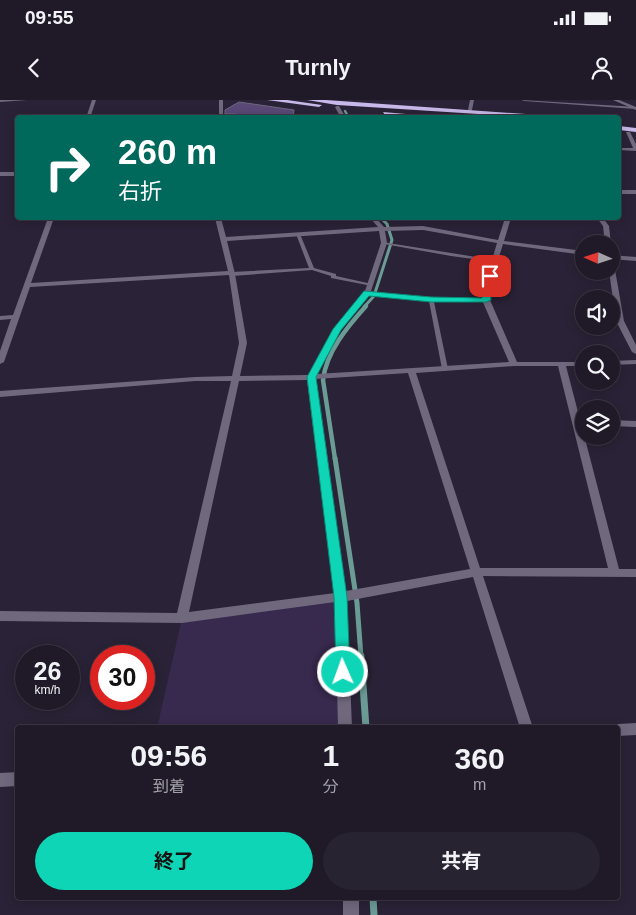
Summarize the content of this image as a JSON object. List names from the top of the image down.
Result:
{
  "north": "left",
  "page": {
    "status": "09:55",
    "header": "Turnly",
    "turn": ["260 m", "右折"],
    "speed": "26 km/h",
    "limit": "30",
    "eta": [
      "09:56",
      "到着",
      "1",
      "分",
      "360",
      "m"
    ],
    "buttons": ["終了", "共有"]
  }
}
